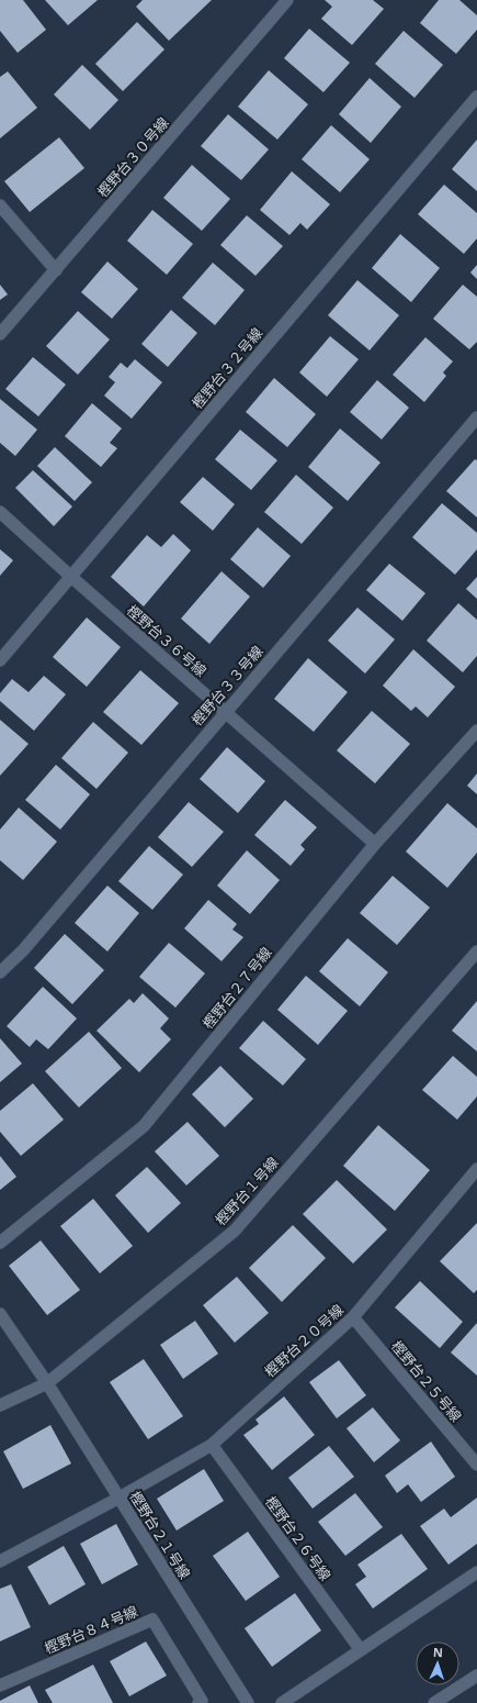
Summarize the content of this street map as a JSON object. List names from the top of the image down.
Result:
{
  "streets": {
    "street": [
      "樫野台３０号線",
      "樫野台３２号線",
      "樫野台３６号線",
      "樫野台３３号線",
      "樫野台２７号線",
      "樫野台１号線",
      "樫野台２０号線",
      "樫野台２５号線",
      "樫野台２１号線",
      "樫野台２６号線",
      "樫野台８４号線"
    ]
  },
  "crossings": [
    ["樫野台３２号線", "樫野台３６号線"],
    ["樫野台３６号線", "樫野台３３号線"],
    ["樫野台３６号線", "樫野台２７号線"],
    ["樫野台１号線", "樫野台２１号線"],
    ["樫野台２０号線", "樫野台２５号線"],
    ["樫野台２０号線", "樫野台２１号線"],
    ["樫野台２０号線", "樫野台２６号線"]
  ],
  "north": "top"
}
